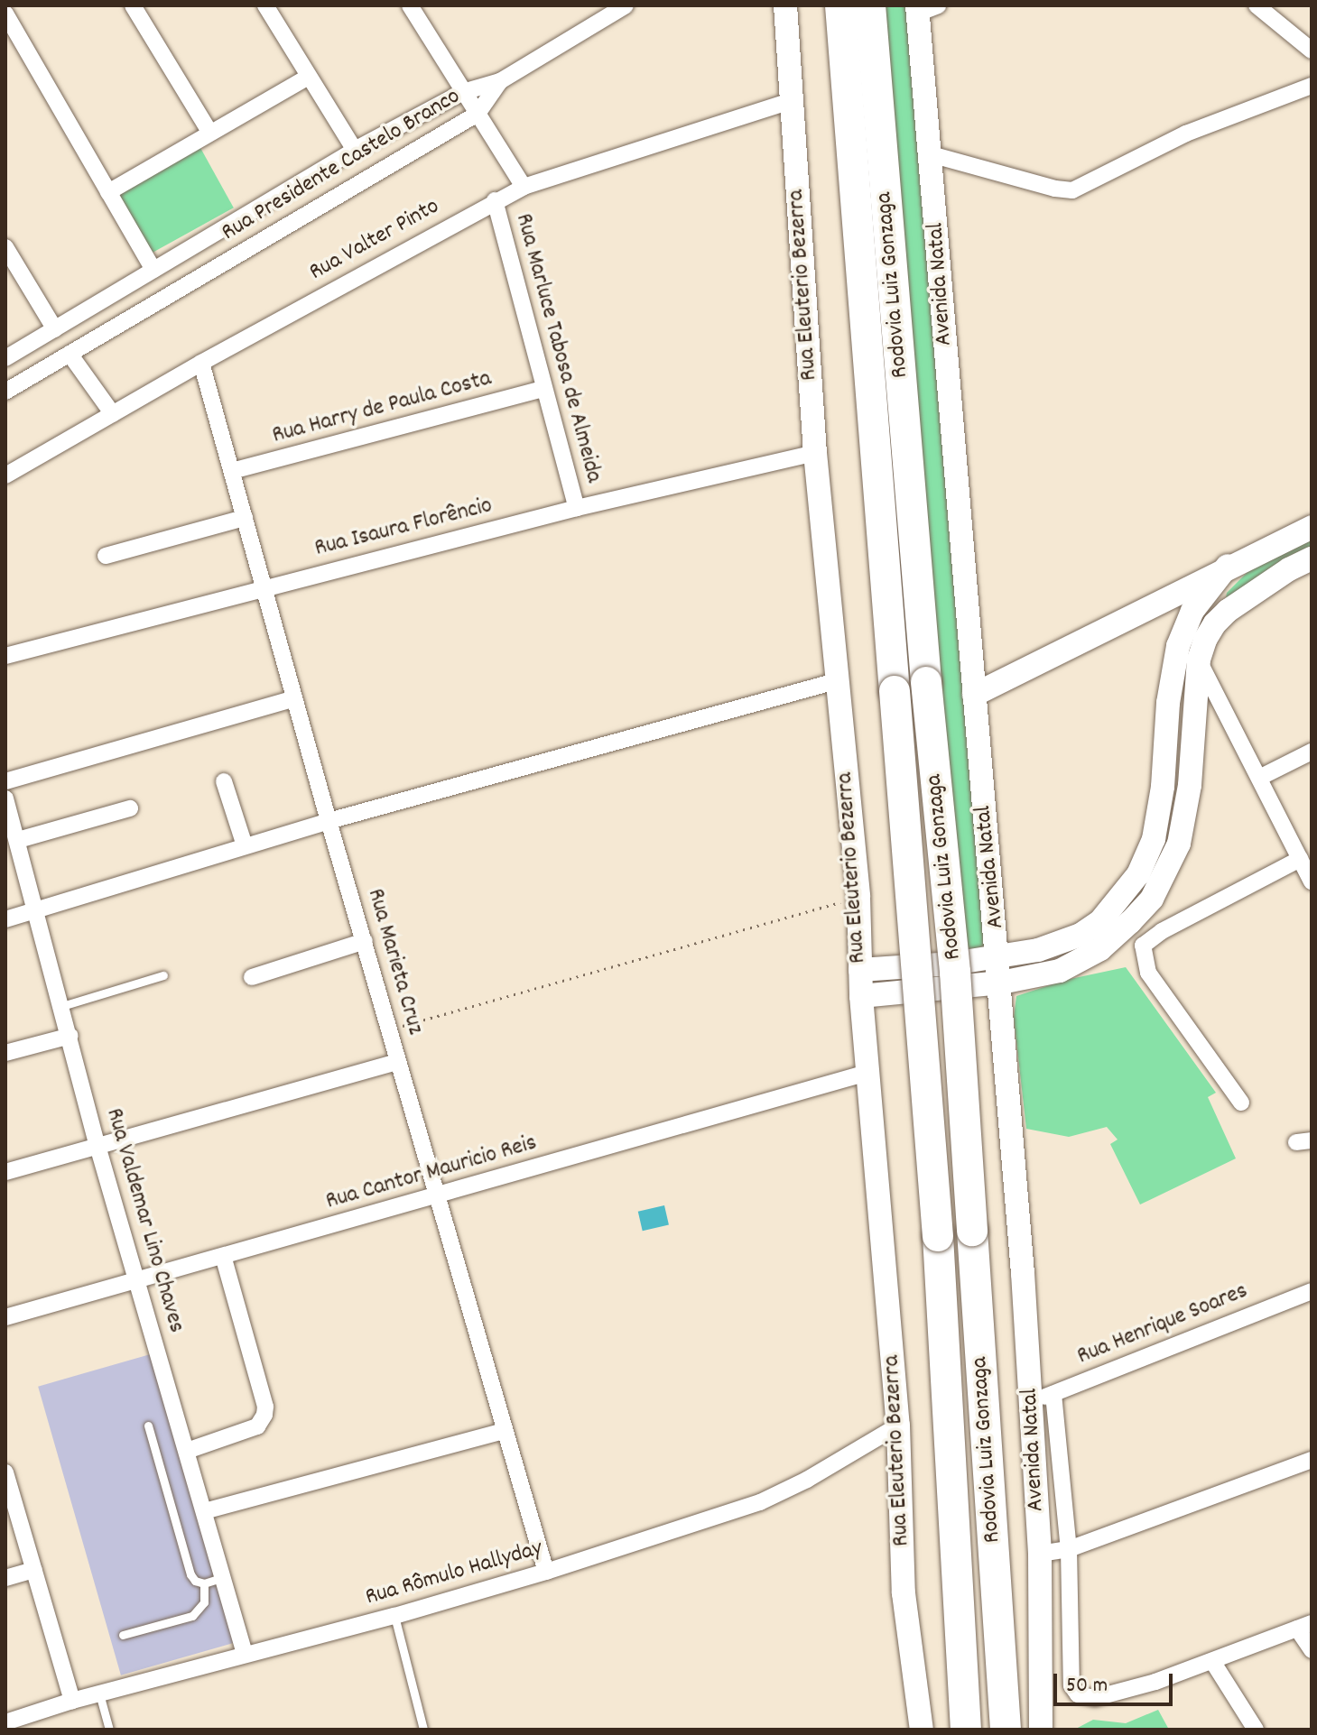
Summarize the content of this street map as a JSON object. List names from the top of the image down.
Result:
{
  "streets": {
    "highway": ["Rodovia Luiz Gonzaga"],
    "street": [
      "Rua Presidente Castelo Branco",
      "Rua Valter Pinto",
      "Avenida Natal",
      "Rua Eleuterio Bezerra",
      "Rua Marluce Tabosa de Almeida",
      "Rua Harry de Paula Costa",
      "Rua Isaura Florêncio",
      "Rua Marieta Cruz",
      "Rua Cantor Mauricio Reis",
      "Rua Valdemar Lino Chaves",
      "Rua Henrique Soares",
      "Rua Rômulo Hallyday"
    ]
  },
  "crossings": [
    ["Rua Valter Pinto", "Rua Eleuterio Bezerra"],
    ["Rua Valter Pinto", "Rua Marluce Tabosa de Almeida"],
    ["Rua Valter Pinto", "Rua Marieta Cruz"],
    ["Avenida Natal", "Rua Henrique Soares"],
    ["Rua Eleuterio Bezerra", "Rua Isaura Florêncio"],
    ["Rua Eleuterio Bezerra", "Rua Cantor Mauricio Reis"],
    ["Rua Eleuterio Bezerra", "Rua Rômulo Hallyday"],
    ["Rua Marluce Tabosa de Almeida", "Rua Harry de Paula Costa"],
    ["Rua Marluce Tabosa de Almeida", "Rua Isaura Florêncio"],
    ["Rua Harry de Paula Costa", "Rua Marieta Cruz"],
    ["Rua Isaura Florêncio", "Rua Marieta Cruz"],
    ["Rua Marieta Cruz", "Rua Cantor Mauricio Reis"],
    ["Rua Marieta Cruz", "Rua Rômulo Hallyday"],
    ["Rua Cantor Mauricio Reis", "Rua Valdemar Lino Chaves"],
    ["Rua Valdemar Lino Chaves", "Rua Rômulo Hallyday"]
  ],
  "scale_bar": "50 m"
}
